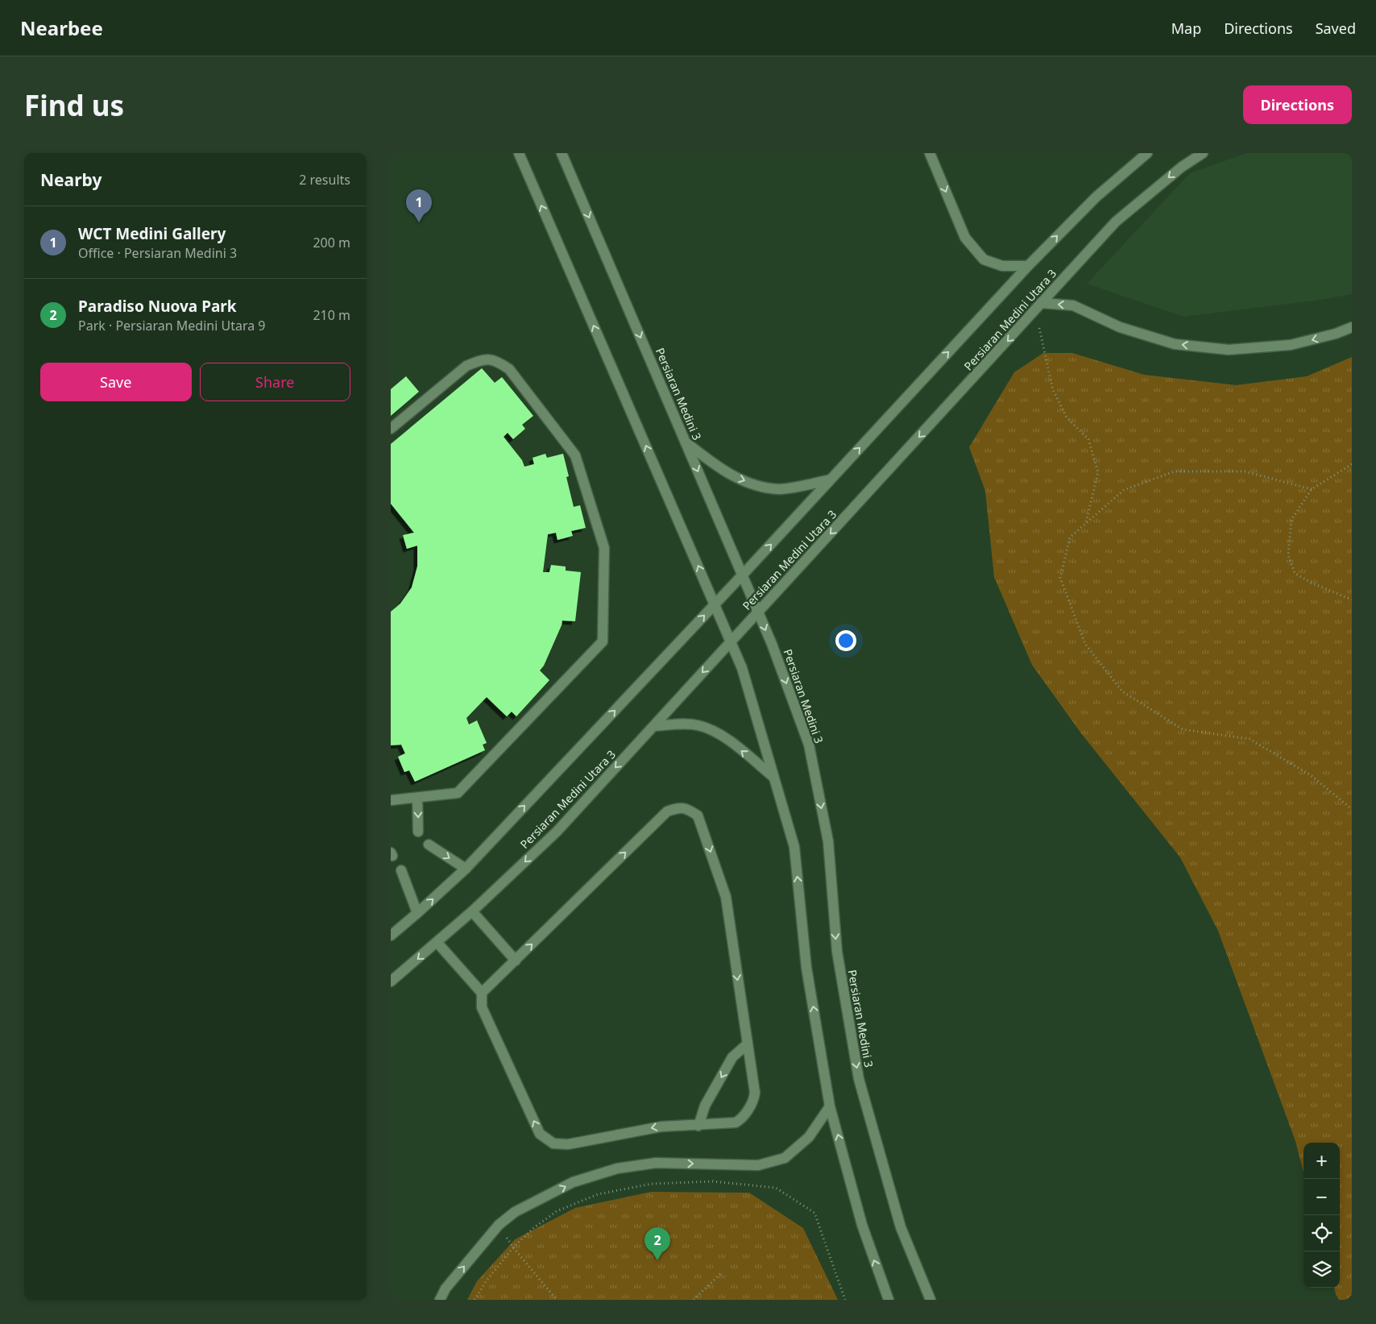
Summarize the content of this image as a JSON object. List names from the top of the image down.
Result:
{
  "streets": {
    "street": ["Persiaran Medini Utara 3", "Persiaran Medini 3"]
  },
  "crossings": [
    ["Persiaran Medini Utara 3", "Persiaran Medini 3"]
  ],
  "page": {
    "header": "Nearbee",
    "nav": ["Map", "Directions", "Saved"],
    "buttons": [
      "Directions",
      ["Save", "Share"]
    ],
    "title": "Find us",
    "heading": ["Nearby", "2 results"],
    "pins": ["1", "2"],
    "list": [
      {
        "mark": "1",
        "name": "WCT Medini Gallery",
        "note": "Office · Persiaran Medini 3",
        "value": "200 m"
      },
      {
        "mark": "2",
        "name": "Paradiso Nuova Park",
        "note": "Park · Persiaran Medini Utara 9",
        "value": "210 m"
      }
    ],
    "map_buttons": ["+", "−"]
  }
}
